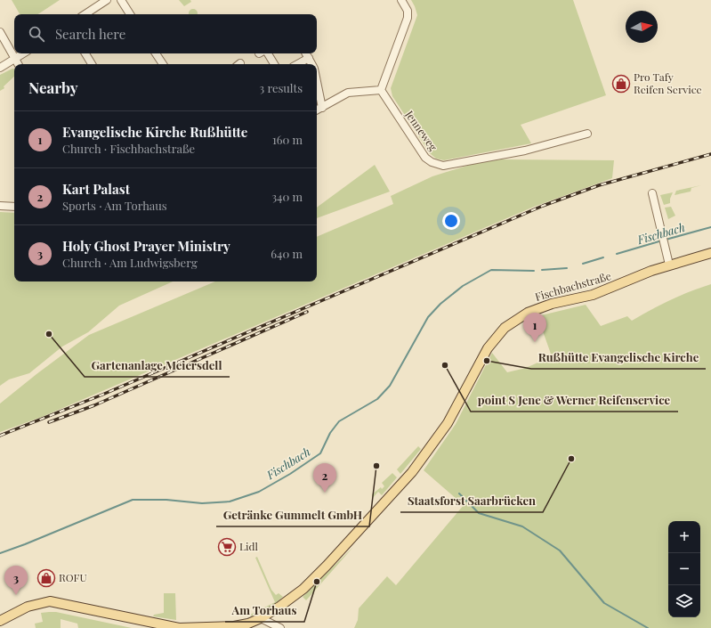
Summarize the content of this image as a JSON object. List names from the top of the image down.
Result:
{
  "streets": {
    "main road": ["Fischbachstraße"],
    "street": ["Jenneweg"]
  },
  "water": ["Fischbach"],
  "places": {
    "shop": ["Pro Tafy Reifen Service", "ROFU"],
    "other": [
      "Gartenanlage Meiersdell",
      "Rußhütte Evangelische Kirche",
      "point S Jene & Werner Reifenservice",
      "Staatsforst Saarbrücken",
      "Getränke Gummelt GmbH",
      "Am Torhaus"
    ],
    "supermarket": ["Lidl"]
  },
  "north": "right",
  "page": {
    "search": "Search here",
    "heading": ["Nearby", "3 results"],
    "list": [
      {
        "mark": "1",
        "name": "Evangelische Kirche Rußhütte",
        "note": "Church · Fischbachstraße",
        "value": "160 m"
      },
      {
        "mark": "2",
        "name": "Kart Palast",
        "note": "Sports · Am Torhaus",
        "value": "340 m"
      },
      {
        "mark": "3",
        "name": "Holy Ghost Prayer Ministry",
        "note": "Church · Am Ludwigsberg",
        "value": "640 m"
      }
    ],
    "pins": ["1", "2", "3"],
    "map_buttons": ["+", "−"]
  }
}
